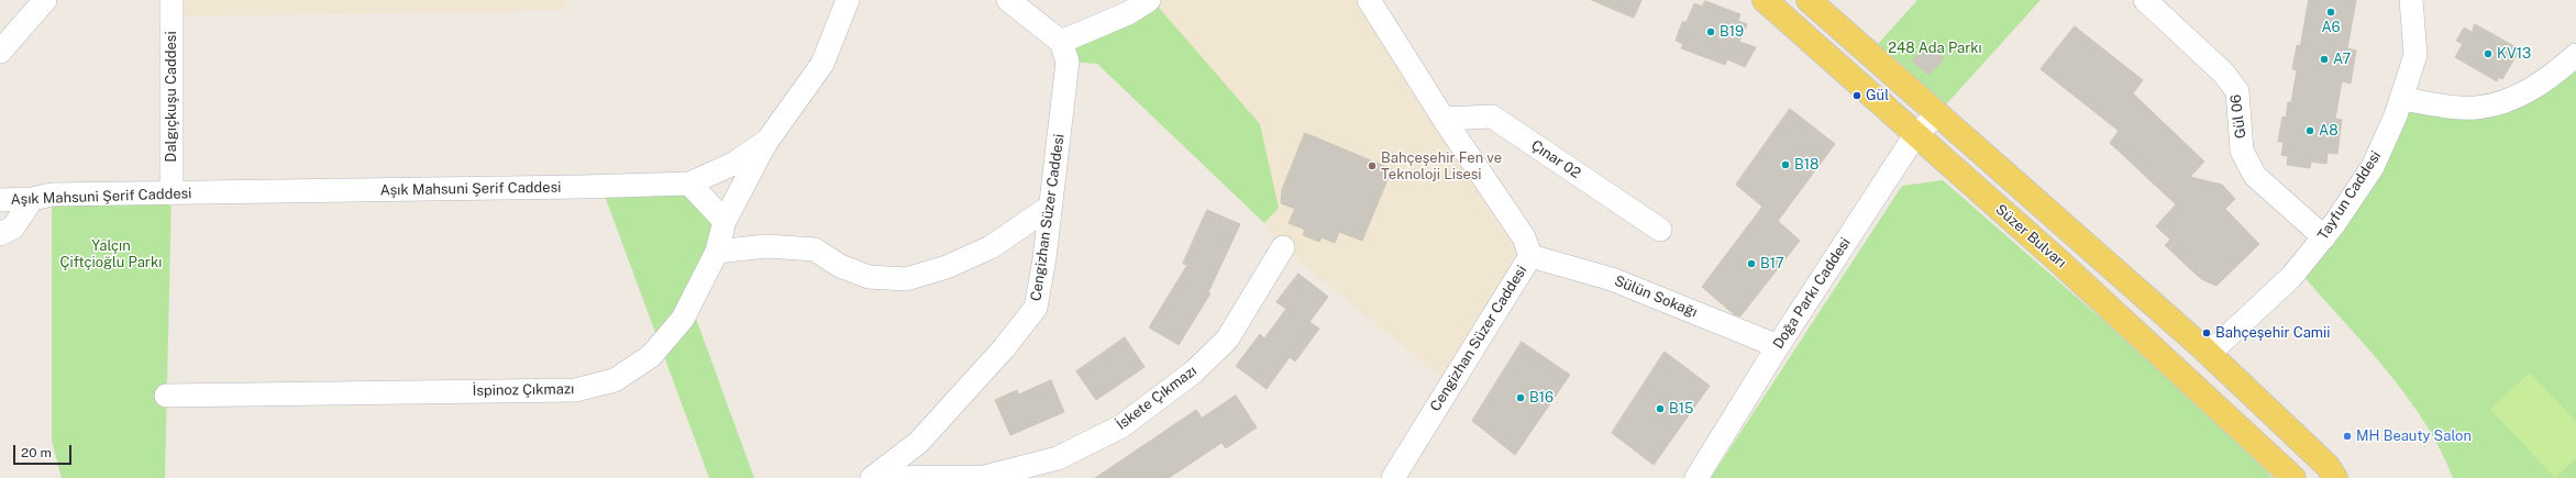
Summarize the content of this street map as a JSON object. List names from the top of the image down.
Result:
{
  "streets": {
    "main road": ["Süzer Bulvarı"],
    "street": [
      "Dalgıçkuşu Caddesi",
      "Gül 06",
      "Çınar 02",
      "Aşık Mahsuni Şerif Caddesi",
      "Tayfun Caddesi",
      "Cengizhan Süzer Caddesi",
      "Doğa Parkı Caddesi",
      "Sülün Sokağı",
      "İspinoz Çıkmazı",
      "İskete Çıkmazı"
    ]
  },
  "crossings": [
    ["Dalgıçkuşu Caddesi", "Aşık Mahsuni Şerif Caddesi"],
    ["Gül 06", "Tayfun Caddesi"],
    ["Çınar 02", "Cengizhan Süzer Caddesi"],
    ["Aşık Mahsuni Şerif Caddesi", "İspinoz Çıkmazı"],
    ["Tayfun Caddesi", "Süzer Bulvarı"],
    ["Cengizhan Süzer Caddesi", "Sülün Sokağı"],
    ["Cengizhan Süzer Caddesi", "İskete Çıkmazı"],
    ["Süzer Bulvarı", "Doğa Parkı Caddesi"],
    ["Doğa Parkı Caddesi", "Sülün Sokağı"]
  ],
  "parks": ["248 Ada Parkı", "Yalçın Çiftçioğlu Parkı"],
  "places": [
    "A6",
    "B19",
    "KV13",
    "A7",
    "Gül",
    "A8",
    "B18",
    "Bahçeşehir Fen ve Teknoloji Lisesi",
    "B17",
    "Bahçeşehir Camii",
    "B16",
    "B15",
    "MH Beauty Salon"
  ],
  "scale_bar": "20 m"
}
